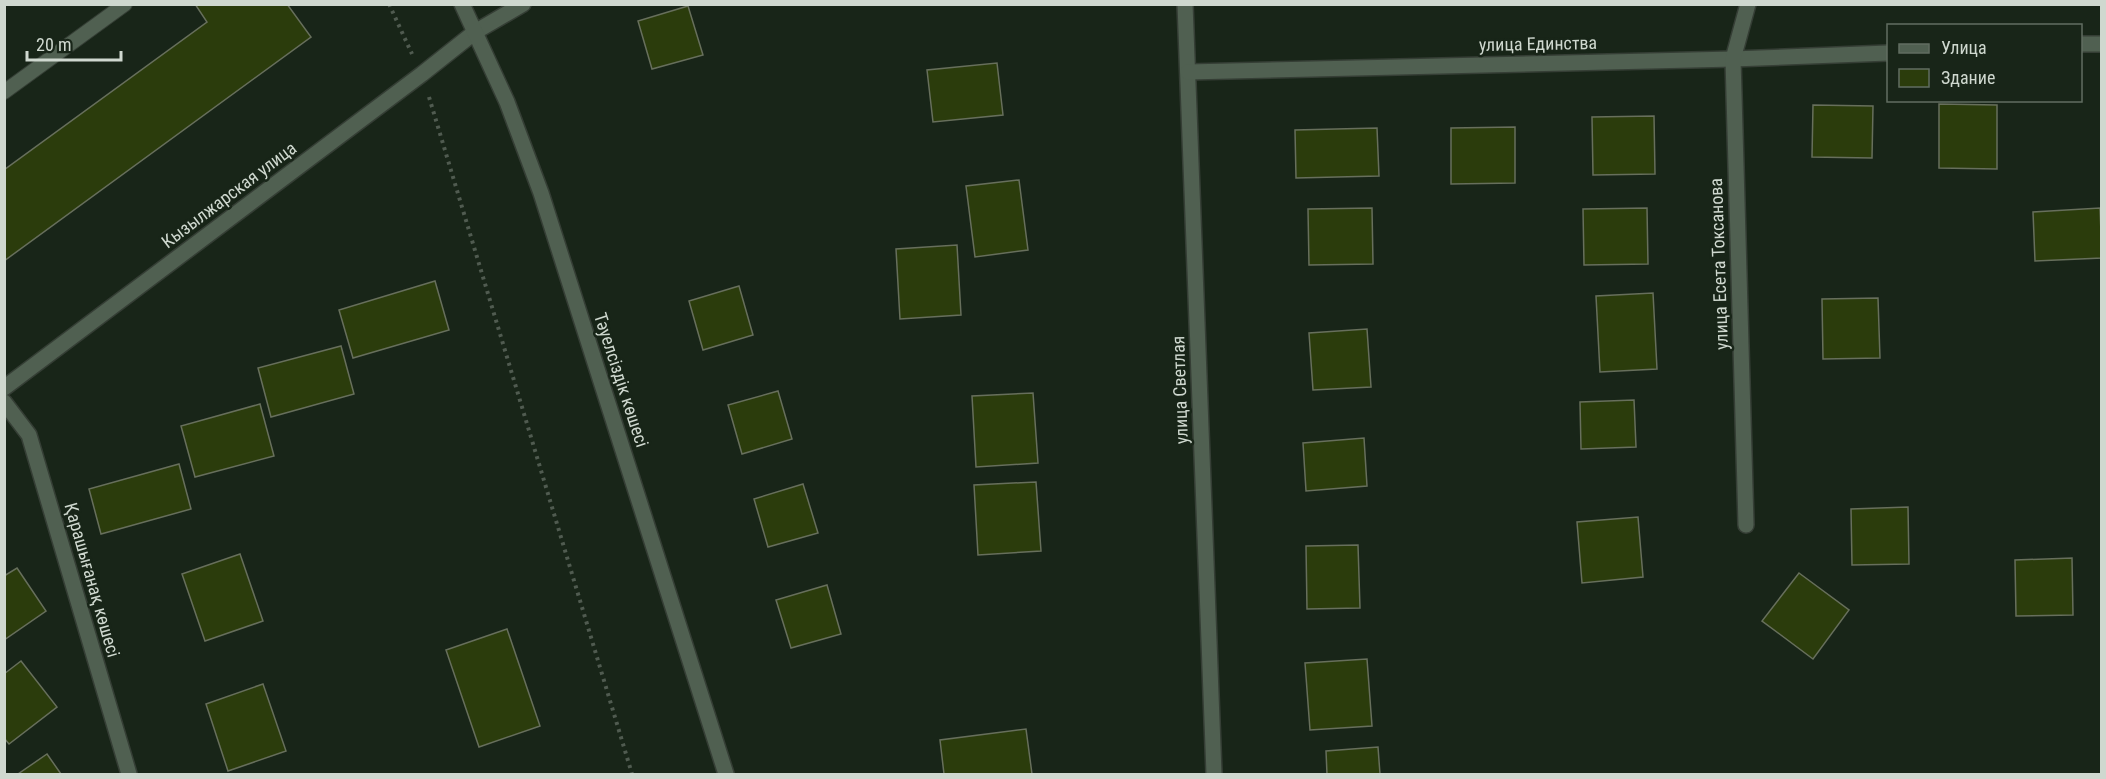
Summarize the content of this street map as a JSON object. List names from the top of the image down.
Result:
{
  "streets": {
    "street": [
      "улица Единства",
      "Кызылжарская улица",
      "улица Есета Токсанова",
      "Тәуелсіздік көшесі",
      "улица Светлая",
      "Қарашығанақ көшесі"
    ]
  },
  "crossings": [
    ["улица Единства", "улица Есета Токсанова"],
    ["улица Единства", "улица Светлая"],
    ["Кызылжарская улица", "Тәуелсіздік көшесі"]
  ],
  "legend": ["Улица", "Здание"],
  "scale_bar": "20 m"
}
